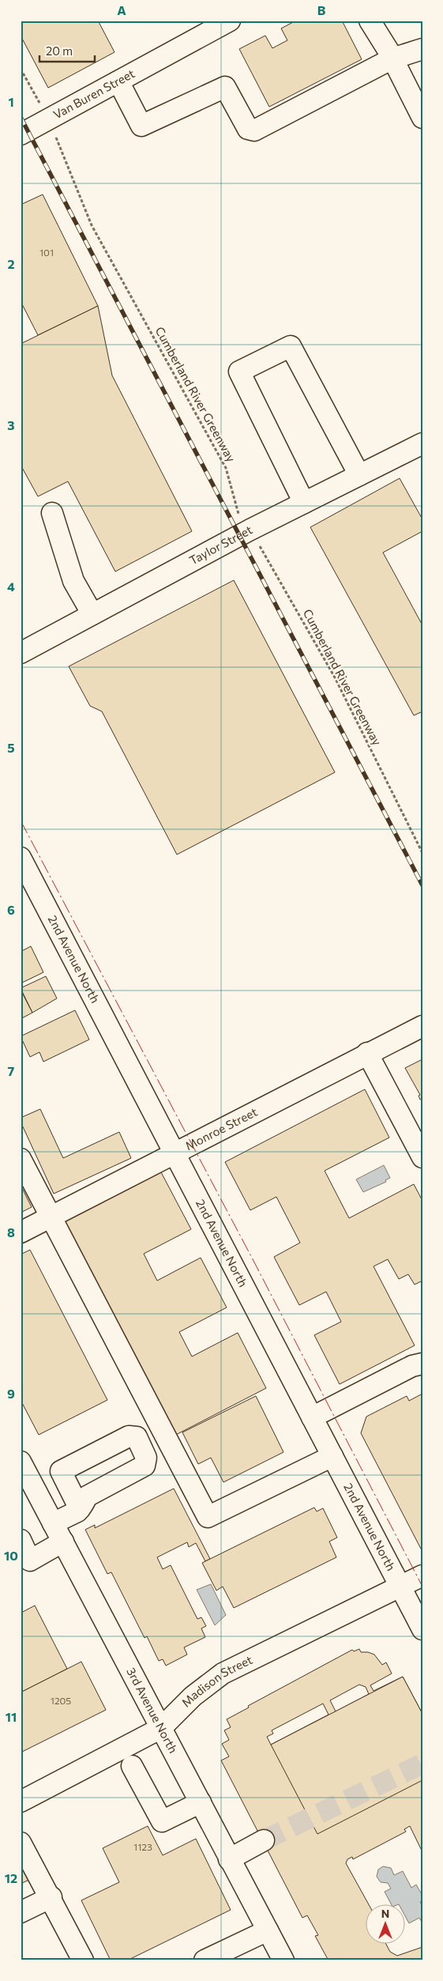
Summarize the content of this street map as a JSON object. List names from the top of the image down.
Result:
{
  "streets": {
    "street": [
      "Van Buren Street",
      "Taylor Street",
      "2nd Avenue North",
      "Monroe Street",
      "Madison Street",
      "3rd Avenue North"
    ],
    "path": ["Cumberland River Greenway"]
  },
  "crossings": [
    ["Van Buren Street", "Cumberland River Greenway"],
    ["Cumberland River Greenway", "Taylor Street"],
    ["2nd Avenue North", "Monroe Street"],
    ["2nd Avenue North", "Madison Street"],
    ["Madison Street", "3rd Avenue North"]
  ],
  "house_numbers": ["101", "1205", "1123"],
  "scale_bar": "20 m",
  "north": "top",
  "grid": {
    "columns": ["A", "B"],
    "rows": [
      "1",
      "2",
      "3",
      "4",
      "5",
      "6",
      "7",
      "8",
      "9",
      "10",
      "11",
      "12"
    ]
  }
}
